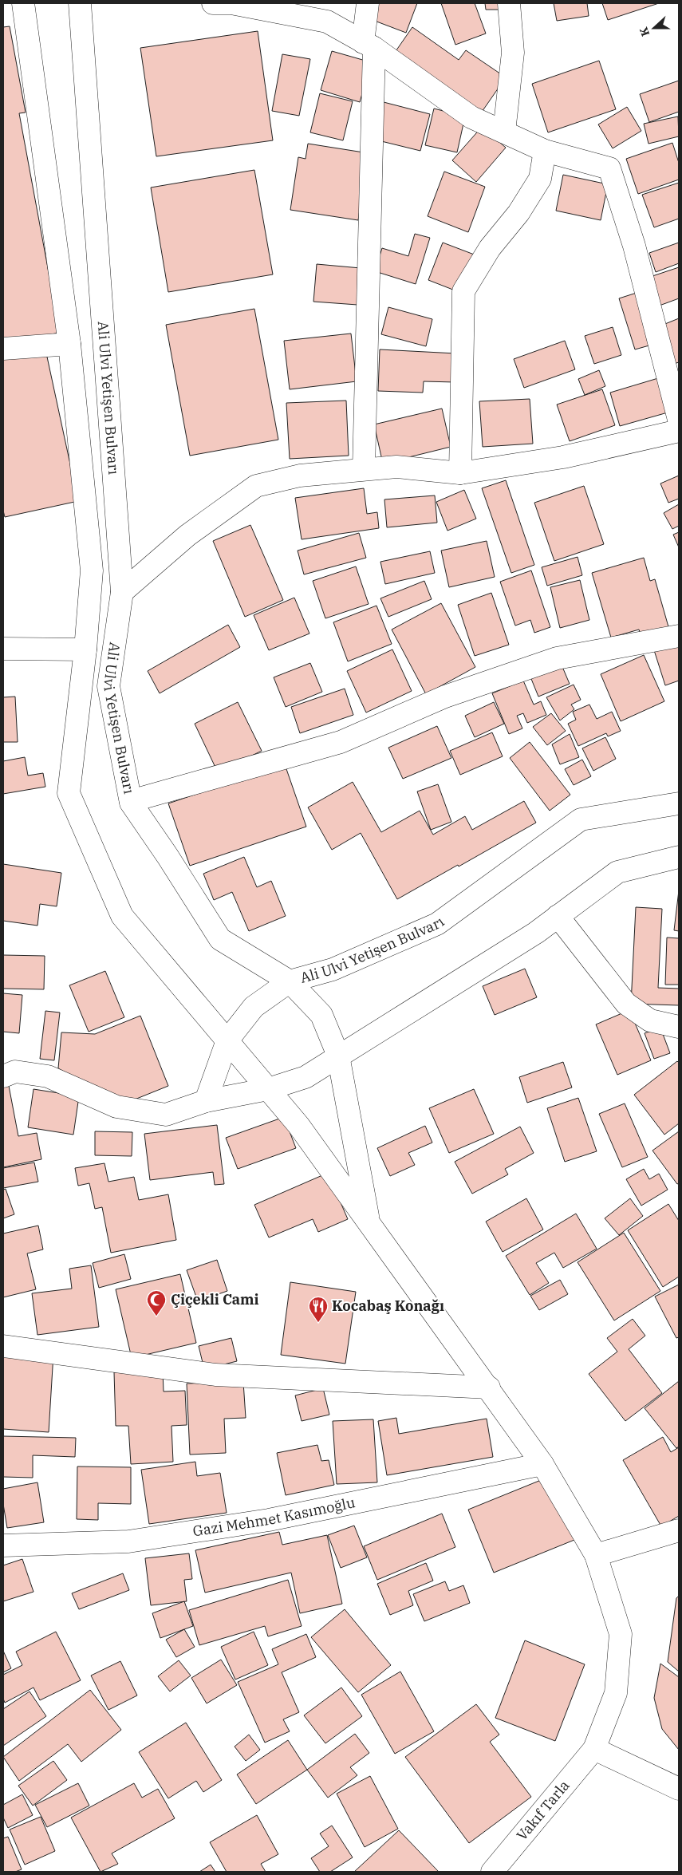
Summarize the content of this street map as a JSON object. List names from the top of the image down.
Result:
{
  "streets": {
    "street": ["Ali Ulvi Yetişen Bulvarı", "Gazi Mehmet Kasımoğlu", "Vakıf Tarla"]
  },
  "crossings": [
    ["Ali Ulvi Yetişen Bulvarı", "Vakıf Tarla"],
    ["Gazi Mehmet Kasımoğlu", "Vakıf Tarla"]
  ],
  "places": {
    "mosque": ["Çiçekli Cami"],
    "restaurant": ["Kocabaş Konağı"]
  },
  "north": "left"
}
